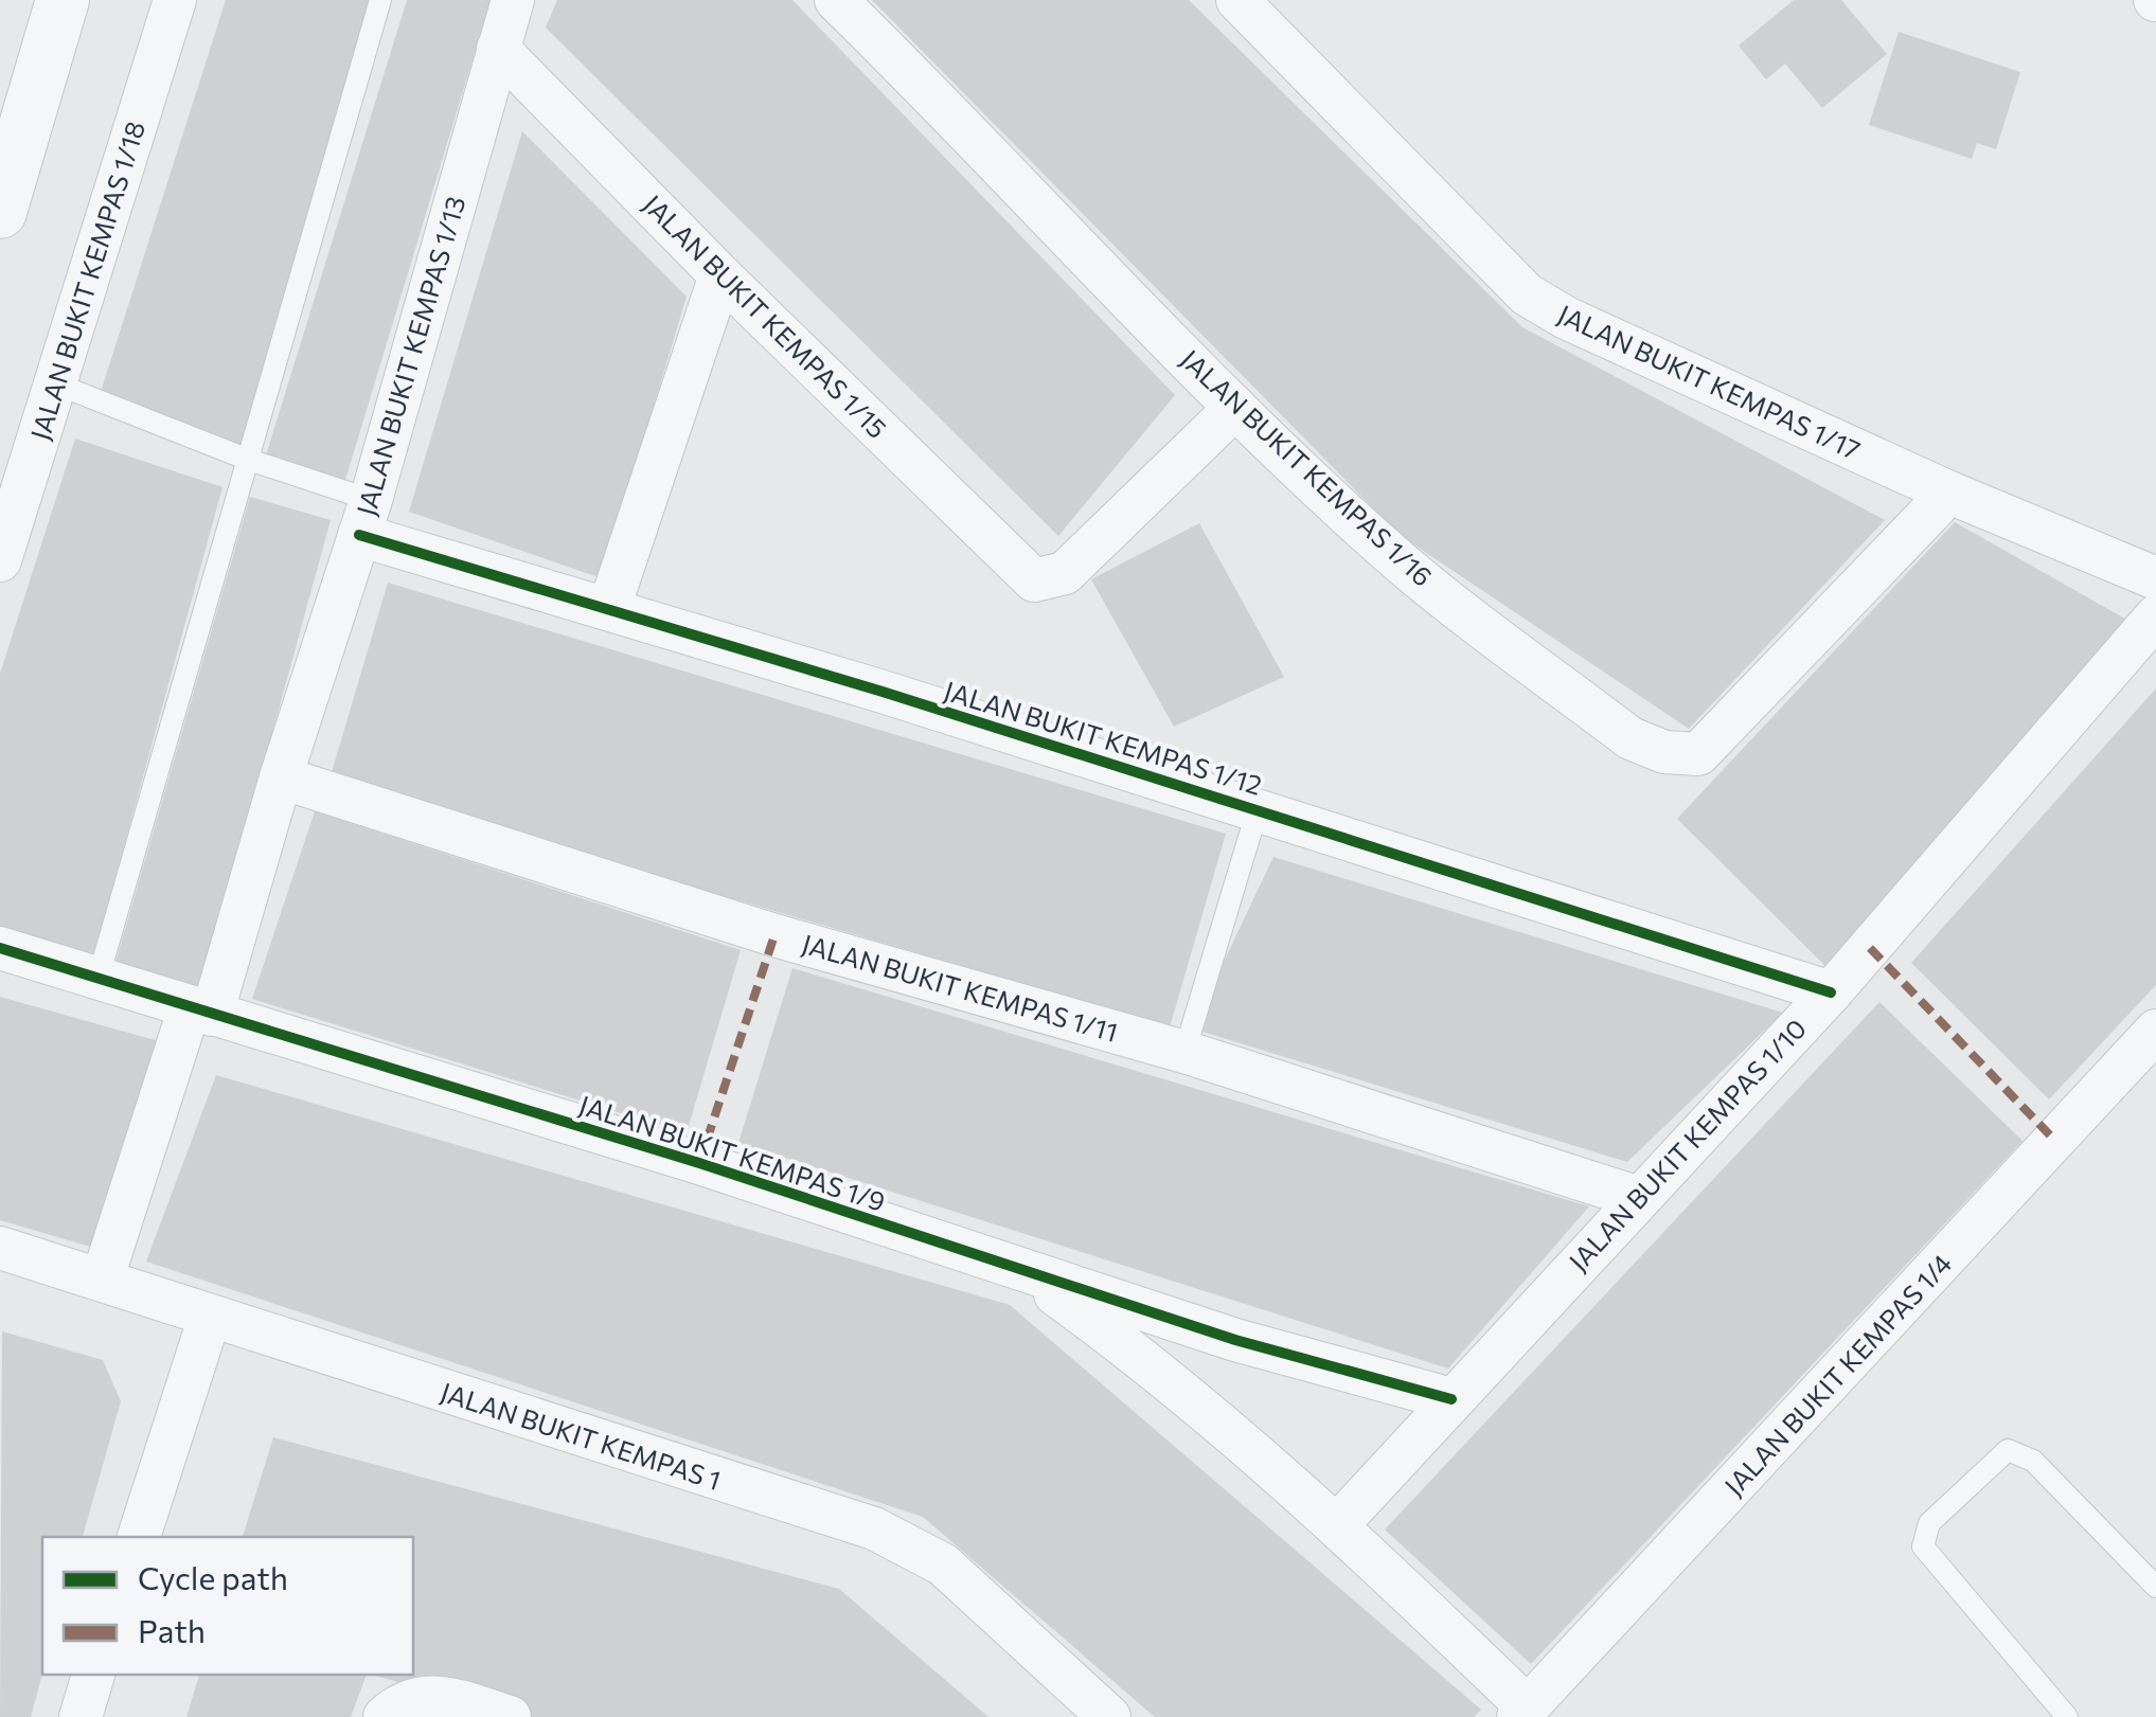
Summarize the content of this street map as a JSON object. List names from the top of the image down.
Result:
{
  "streets": {
    "street": [
      "JALAN BUKIT KEMPAS 1/18",
      "JALAN BUKIT KEMPAS 1/15",
      "JALAN BUKIT KEMPAS 1/13",
      "JALAN BUKIT KEMPAS 1/17",
      "JALAN BUKIT KEMPAS 1/16",
      "JALAN BUKIT KEMPAS 1/12",
      "JALAN BUKIT KEMPAS 1/11",
      "JALAN BUKIT KEMPAS 1/10",
      "JALAN BUKIT KEMPAS 1/9",
      "JALAN BUKIT KEMPAS 1/4",
      "JALAN BUKIT KEMPAS 1"
    ]
  },
  "crossings": [
    ["JALAN BUKIT KEMPAS 1/15", "JALAN BUKIT KEMPAS 1/13"],
    ["JALAN BUKIT KEMPAS 1/15", "JALAN BUKIT KEMPAS 1/16"],
    ["JALAN BUKIT KEMPAS 1/13", "JALAN BUKIT KEMPAS 1/12"],
    ["JALAN BUKIT KEMPAS 1/13", "JALAN BUKIT KEMPAS 1/11"],
    ["JALAN BUKIT KEMPAS 1/13", "JALAN BUKIT KEMPAS 1/9"],
    ["JALAN BUKIT KEMPAS 1/13", "JALAN BUKIT KEMPAS 1"],
    ["JALAN BUKIT KEMPAS 1/17", "JALAN BUKIT KEMPAS 1/16"],
    ["JALAN BUKIT KEMPAS 1/12", "JALAN BUKIT KEMPAS 1/10"],
    ["JALAN BUKIT KEMPAS 1/11", "JALAN BUKIT KEMPAS 1/10"],
    ["JALAN BUKIT KEMPAS 1/10", "JALAN BUKIT KEMPAS 1/9"],
    ["JALAN BUKIT KEMPAS 1/9", "JALAN BUKIT KEMPAS 1/4"]
  ],
  "legend": ["Cycle path", "Path"]
}
